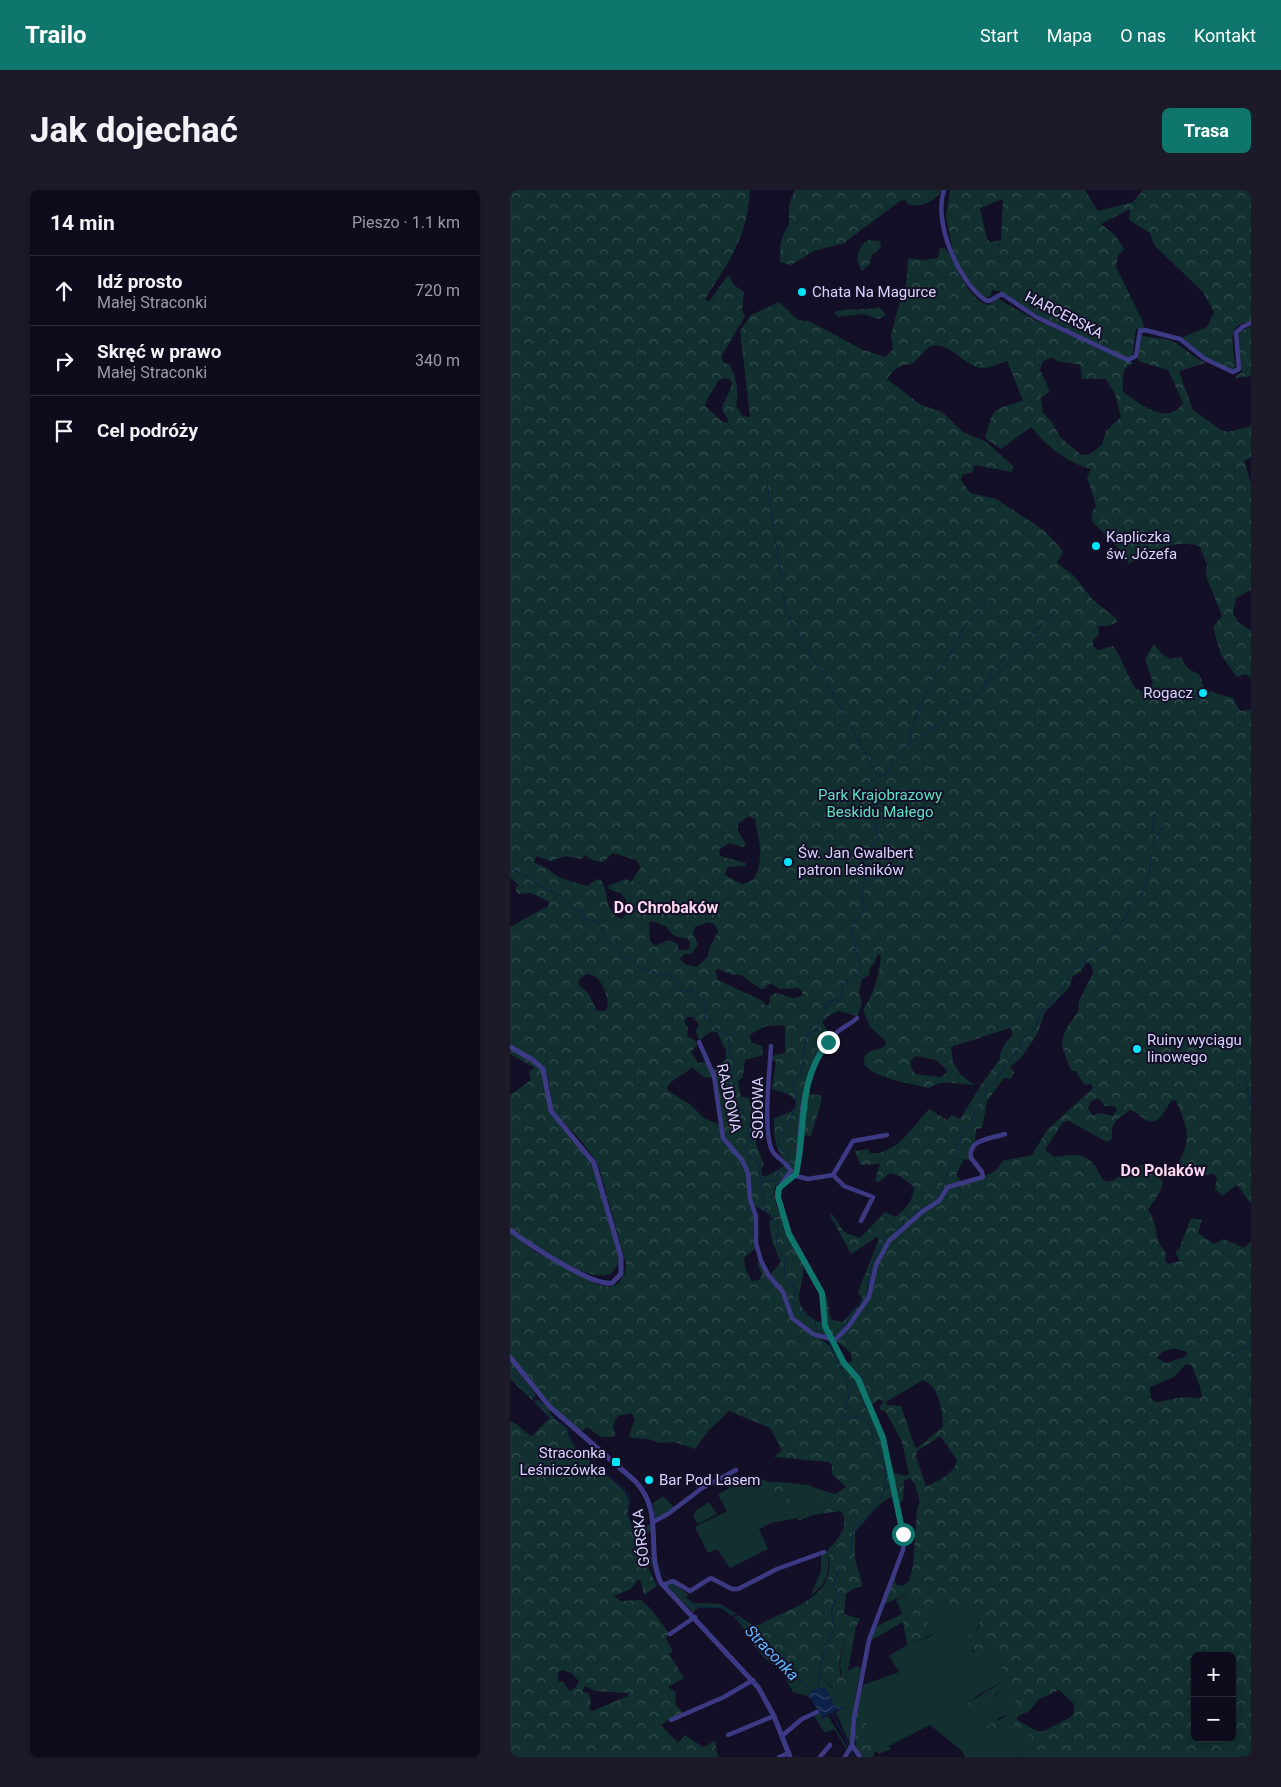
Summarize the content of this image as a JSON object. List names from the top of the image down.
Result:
{
  "streets": {
    "street": [
      "HARCERSKA",
      "RAJDOWA",
      "SODOWA",
      "GÓRSKA"
    ]
  },
  "districts": ["Do Chrobaków", "Do Polaków"],
  "water": ["Straconka"],
  "parks": ["Park Krajobrazowy Beskidu Małego"],
  "places": {
    "other": [
      "Chata Na Magurce",
      "Kapliczka św. Józefa",
      "Rogacz",
      "Św. Jan Gwalbert patron leśników",
      "Ruiny wyciągu linowego",
      "Bar Pod Lasem"
    ],
    "transit": ["Straconka Leśniczówka"]
  },
  "page": {
    "header": "Trailo",
    "nav": [
      "Start",
      "Mapa",
      "O nas",
      "Kontakt"
    ],
    "buttons": "Trasa",
    "title": "Jak dojechać",
    "heading": ["14 min", "Pieszo · 1.1 km"],
    "list": [
      ["Idź prosto", "Małej Straconki", "720 m"],
      ["Skręć w prawo", "Małej Straconki", "340 m"],
      "Cel podróży"
    ],
    "map_buttons": ["+", "−"]
  }
}
